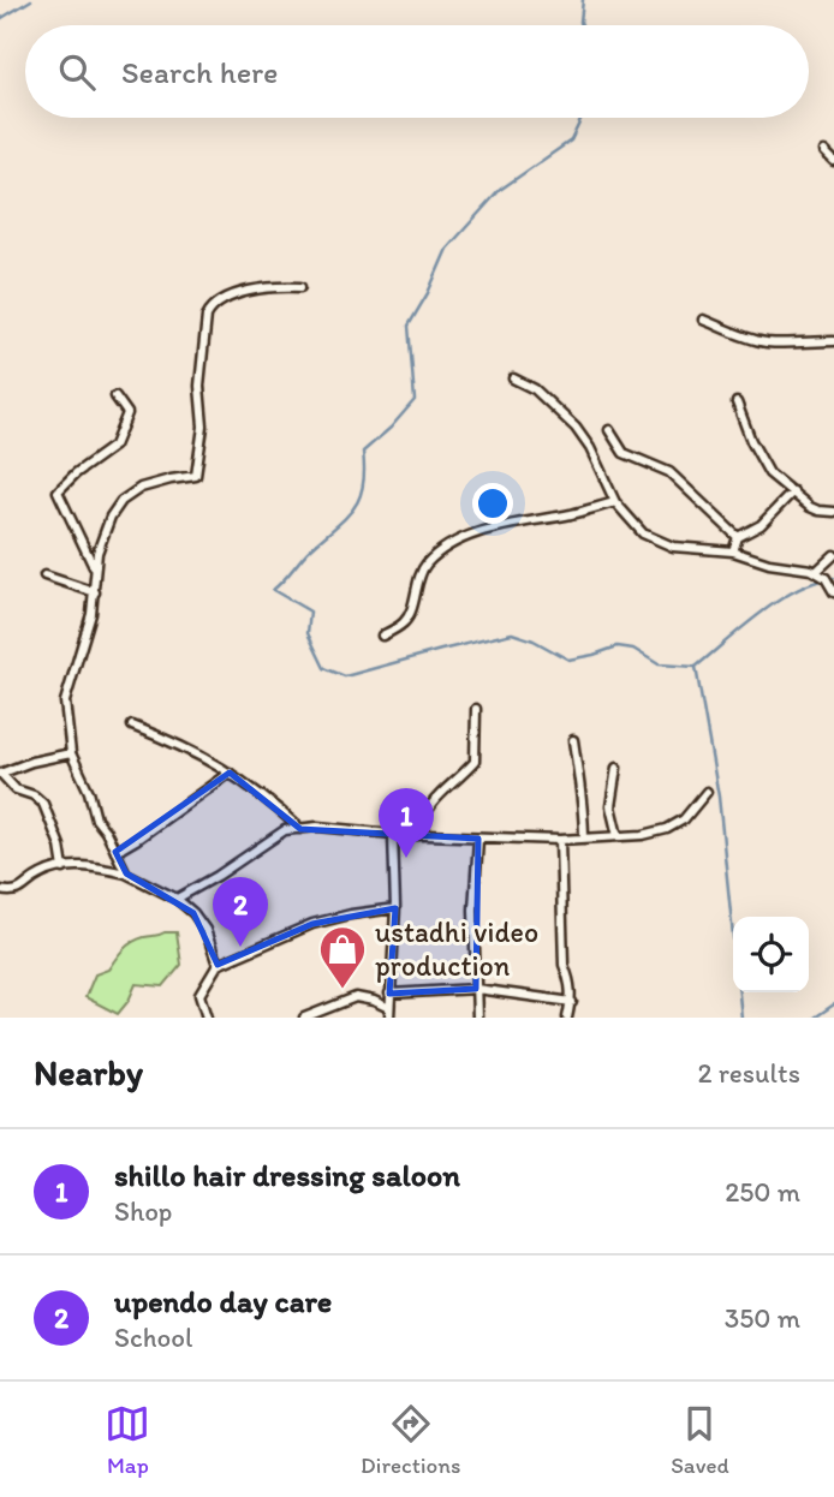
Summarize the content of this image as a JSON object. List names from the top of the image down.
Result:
{
  "places": {
    "shop": ["ustadhi video production"]
  },
  "page": {
    "search": "Search here",
    "pins": ["1", "2"],
    "heading": ["Nearby", "2 results"],
    "list": [
      {
        "mark": "1",
        "name": "shillo hair dressing saloon",
        "note": "Shop",
        "value": "250 m"
      },
      {
        "mark": "2",
        "name": "upendo day care",
        "note": "School",
        "value": "350 m"
      }
    ],
    "nav": ["Map", "Directions", "Saved"]
  }
}
